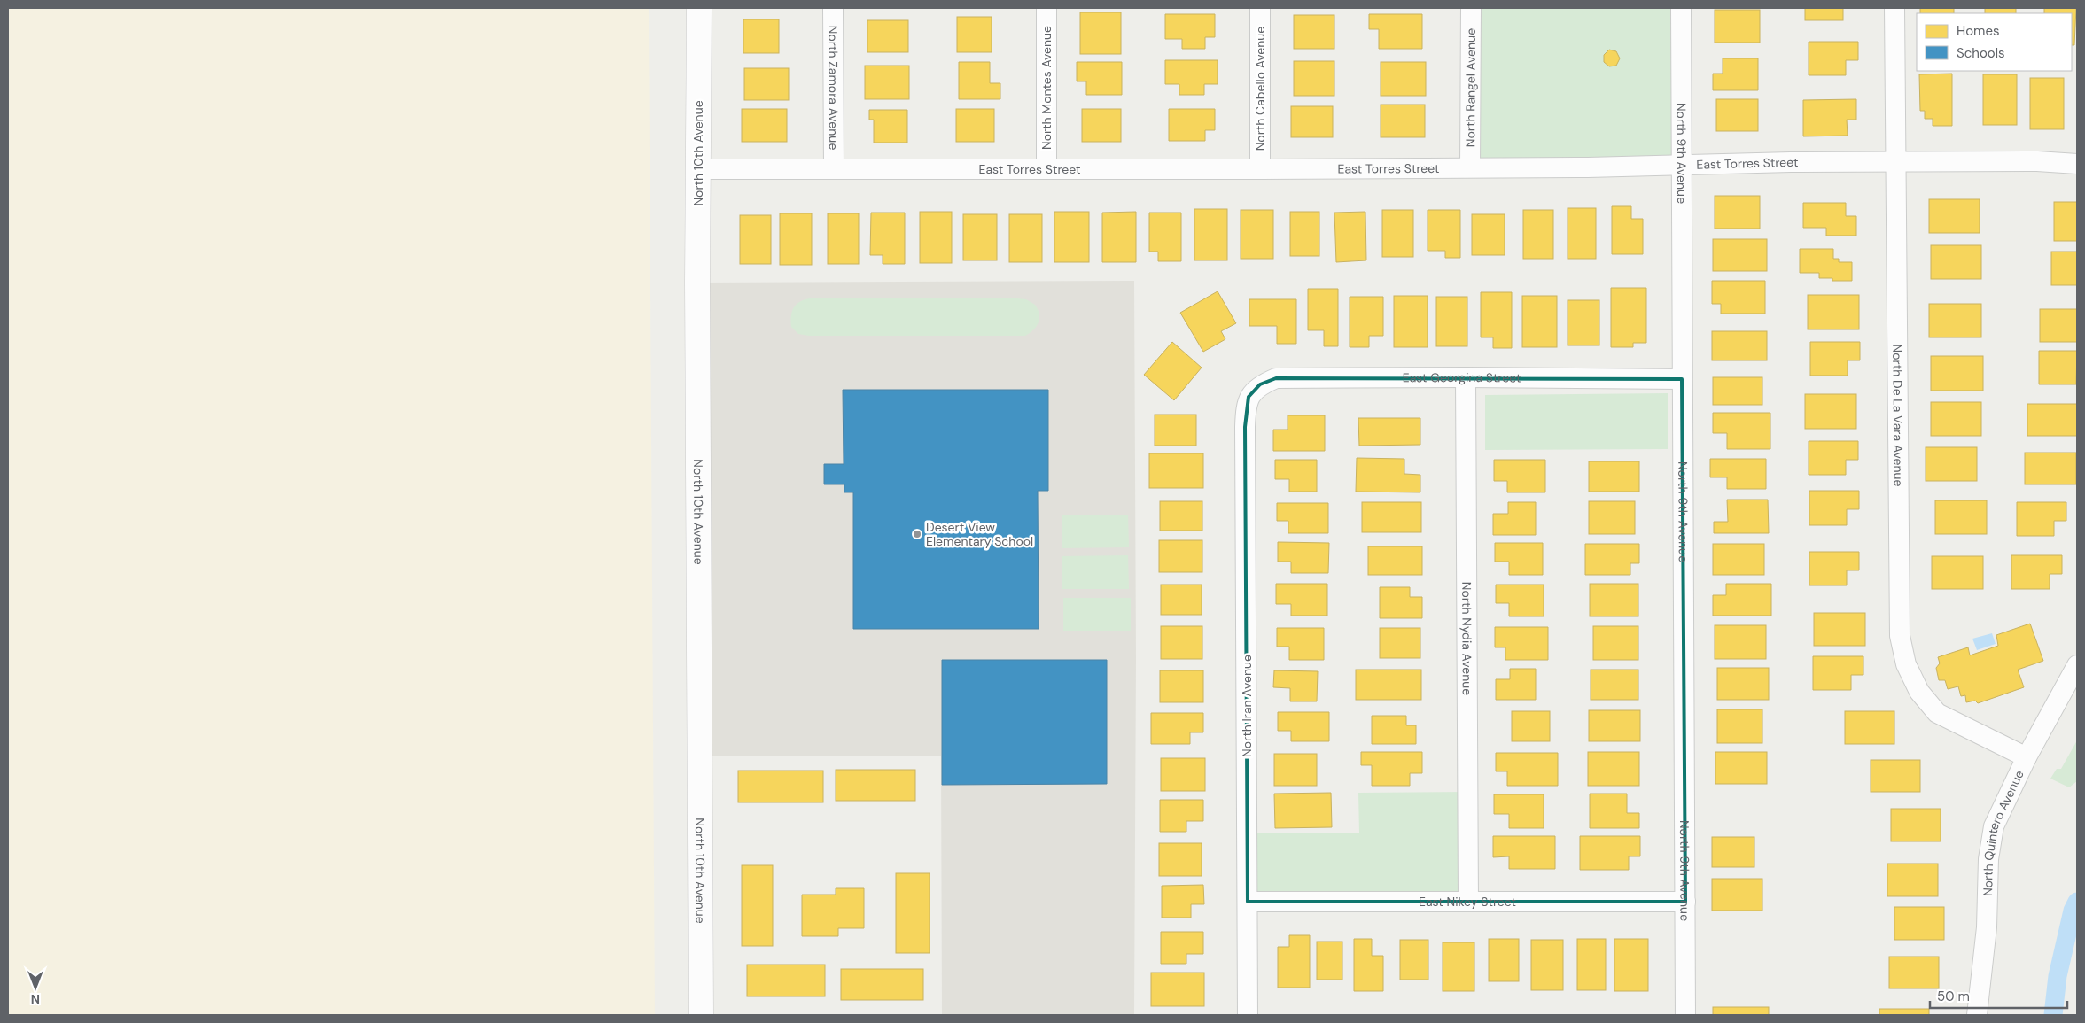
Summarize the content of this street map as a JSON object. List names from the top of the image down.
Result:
{
  "streets": {
    "main road": ["North 10th Avenue"],
    "street": [
      "North Montes Avenue",
      "North Rangel Avenue",
      "North Zamora Avenue",
      "North Cabello Avenue",
      "North 9th Avenue",
      "East Torres Street",
      "East Georgina Street",
      "North De La Vara Avenue",
      "North Nydia Avenue",
      "North Iran Avenue",
      "North Quintero Avenue",
      "East Nikey Street"
    ]
  },
  "crossings": [
    ["North Montes Avenue", "East Torres Street"],
    ["North Rangel Avenue", "East Torres Street"],
    ["North Zamora Avenue", "East Torres Street"],
    ["North Cabello Avenue", "East Torres Street"],
    ["North 10th Avenue", "East Torres Street"],
    ["North 9th Avenue", "East Torres Street"],
    ["North 9th Avenue", "East Georgina Street"],
    ["North 9th Avenue", "East Nikey Street"],
    ["East Torres Street", "North De La Vara Avenue"],
    ["East Georgina Street", "North Nydia Avenue"],
    ["East Georgina Street", "North Iran Avenue"],
    ["North De La Vara Avenue", "North Quintero Avenue"],
    ["North Nydia Avenue", "East Nikey Street"],
    ["North Iran Avenue", "East Nikey Street"]
  ],
  "places": ["Desert View Elementary School"],
  "legend": ["Homes", "Schools"],
  "scale_bar": "50 m",
  "north": "bottom"
}
